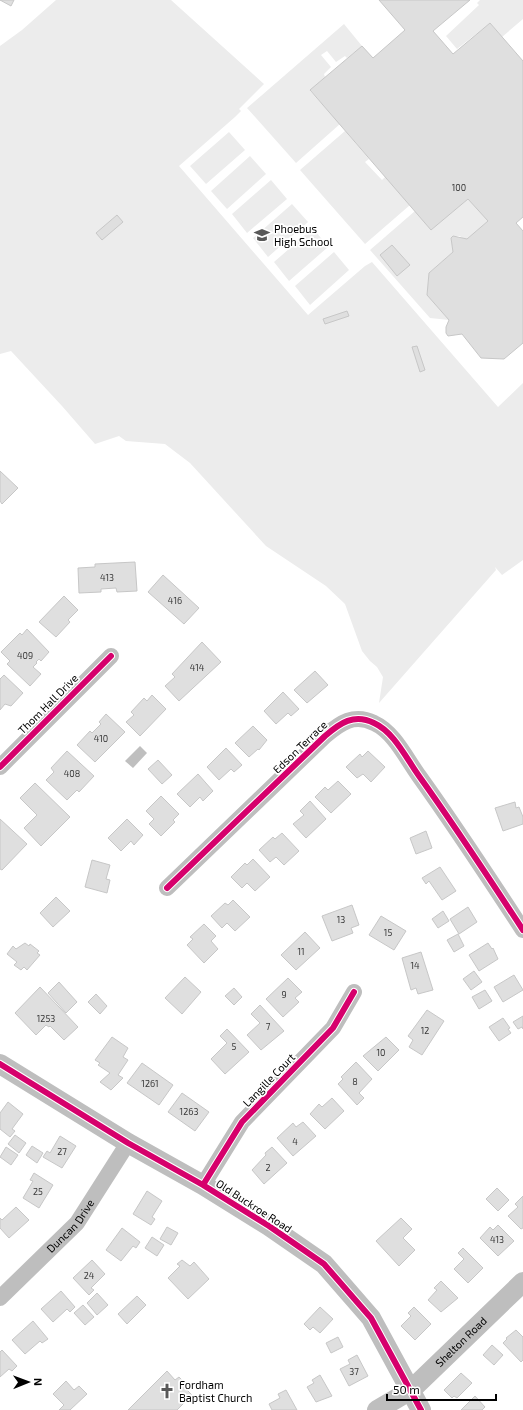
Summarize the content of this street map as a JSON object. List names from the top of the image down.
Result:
{
  "streets": {
    "street": [
      "Thom Hall Drive",
      "Edson Terrace",
      "Langille Court",
      "Old Buckroe Road",
      "Duncan Drive",
      "Shelton Road"
    ]
  },
  "crossings": [
    ["Langille Court", "Old Buckroe Road"],
    ["Old Buckroe Road", "Duncan Drive"],
    ["Old Buckroe Road", "Shelton Road"]
  ],
  "places": {
    "school or university": ["Phoebus High School"],
    "church": ["Fordham Baptist Church"]
  },
  "house_numbers": [
    "100",
    "413",
    "416",
    "409",
    "414",
    "410",
    "408",
    "13",
    "15",
    "11",
    "14",
    "9",
    "1253",
    "7",
    "12",
    "5",
    "10",
    "8",
    "1261",
    "1263",
    "4",
    "27",
    "2",
    "25",
    "413",
    "24",
    "37"
  ],
  "scale_bar": "50 m",
  "north": "right"
}
